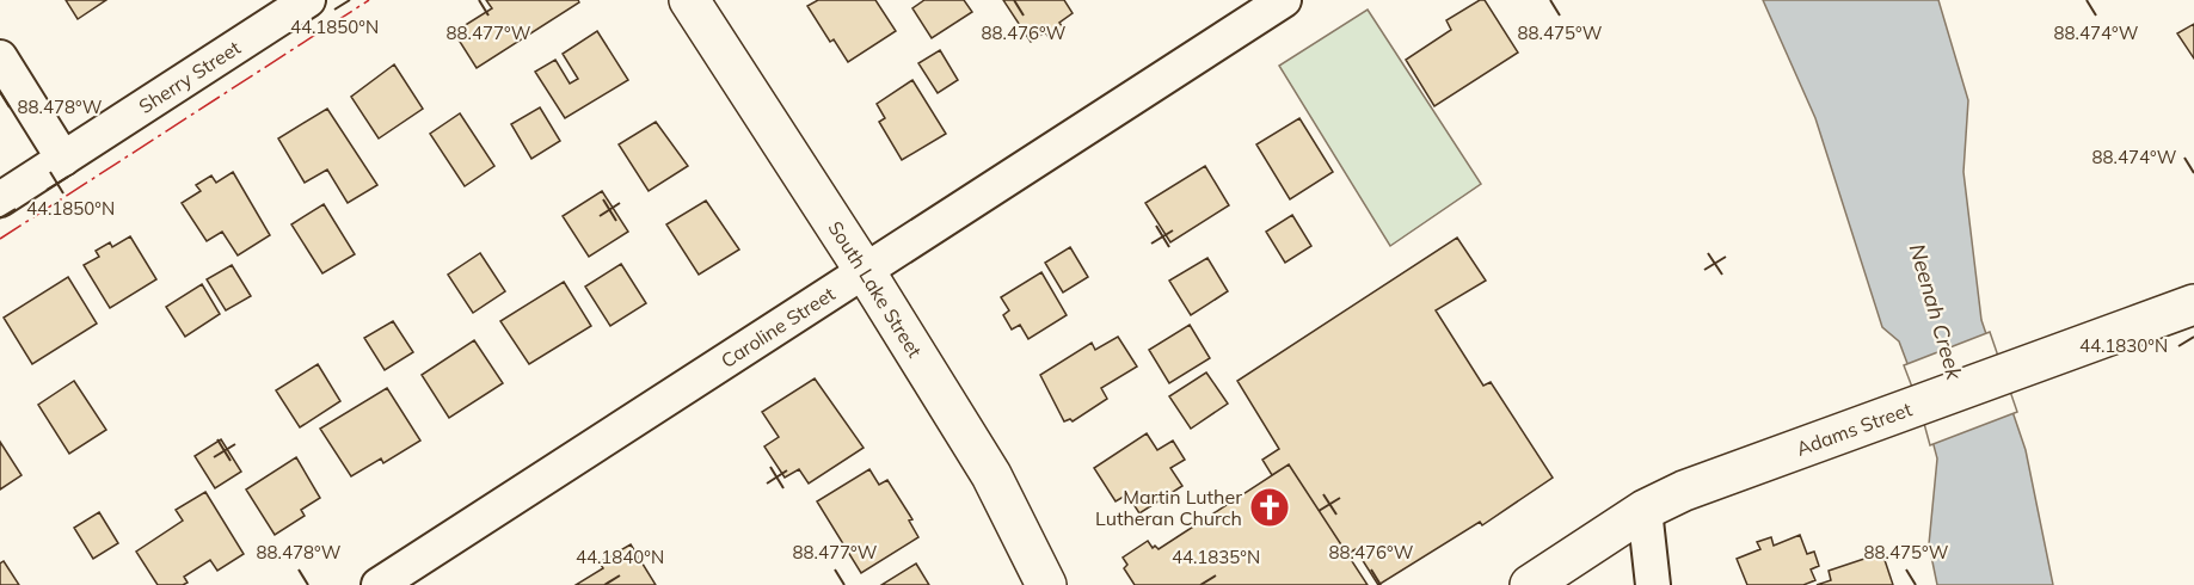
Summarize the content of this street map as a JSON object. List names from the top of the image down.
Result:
{
  "streets": {
    "street": [
      "Sherry Street",
      "South Lake Street",
      "Caroline Street",
      "Adams Street"
    ]
  },
  "crossings": [
    ["South Lake Street", "Caroline Street"]
  ],
  "water": ["Neenah Creek"],
  "places": {
    "church": ["Martin Luther Lutheran Church"]
  },
  "coordinates": [
    "44.1850°N",
    "88.477°W",
    "88.476°W",
    "88.475°W",
    "88.474°W",
    "88.478°W",
    "44.1830°N",
    "44.1840°N",
    "44.1835°N"
  ]
}
